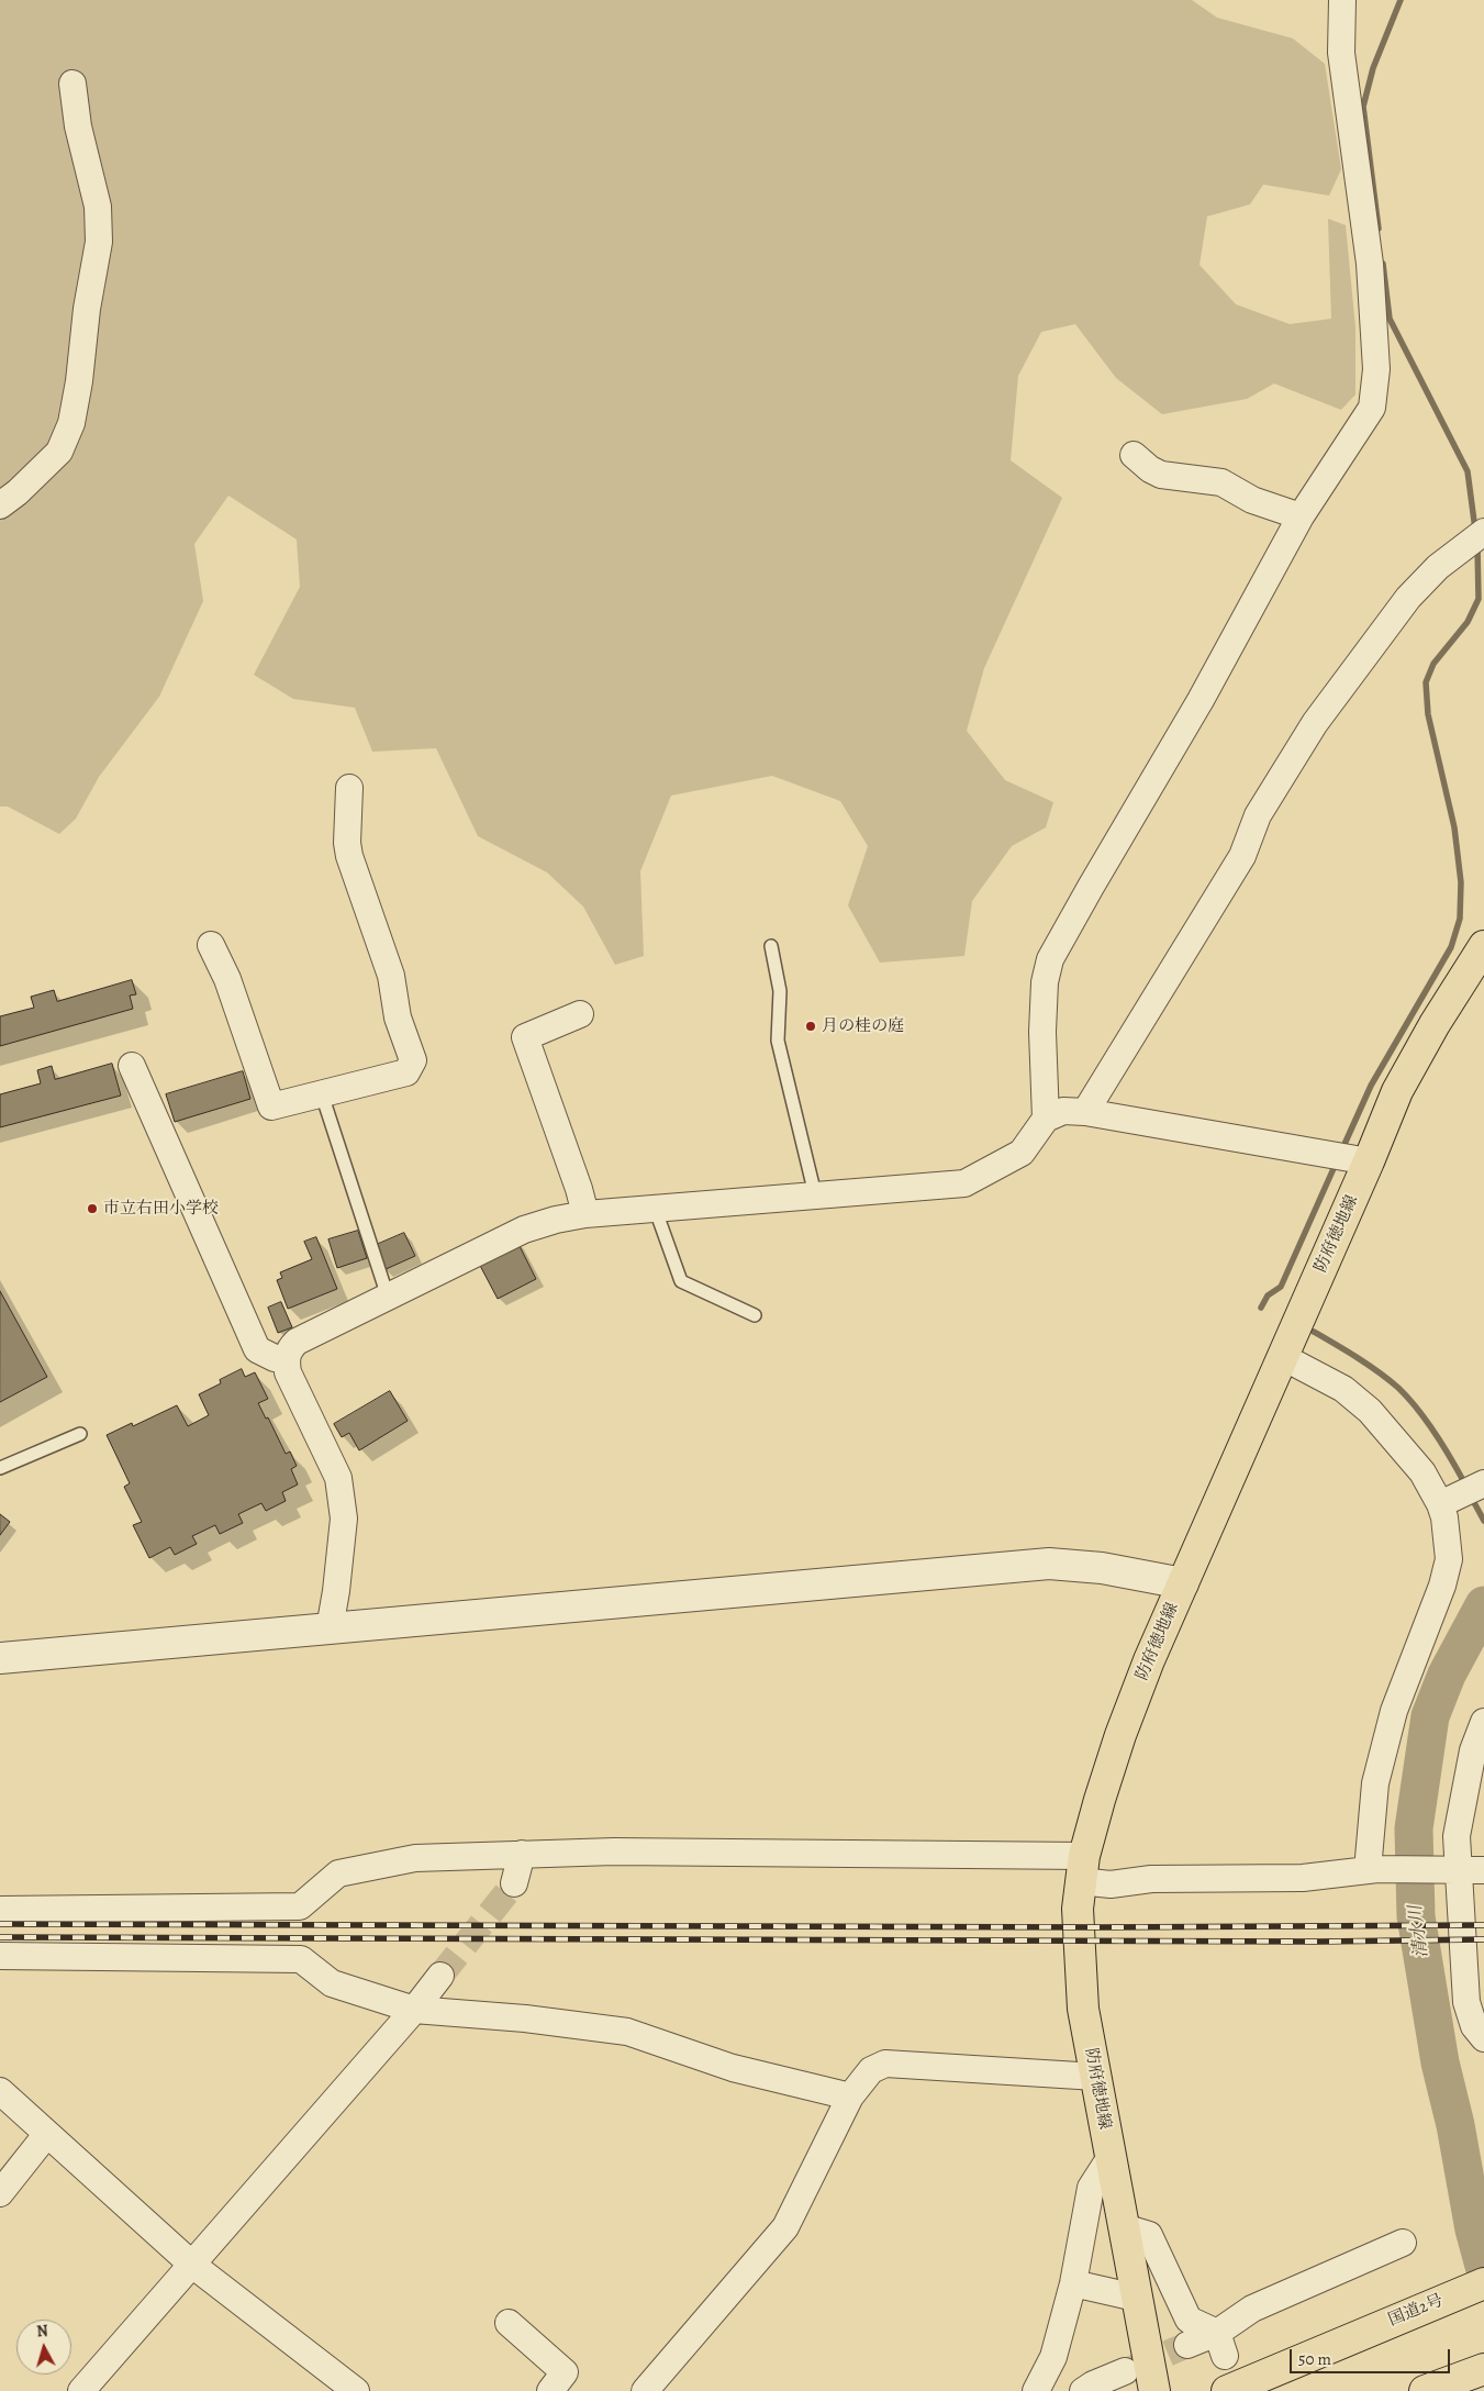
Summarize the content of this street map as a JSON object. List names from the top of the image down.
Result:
{
  "streets": {
    "main road": ["防府徳地線", "国道2号"]
  },
  "water": ["清水川"],
  "places": ["月の桂の庭", "市立右田小学校"],
  "scale_bar": "50 m",
  "north": "top"
}
